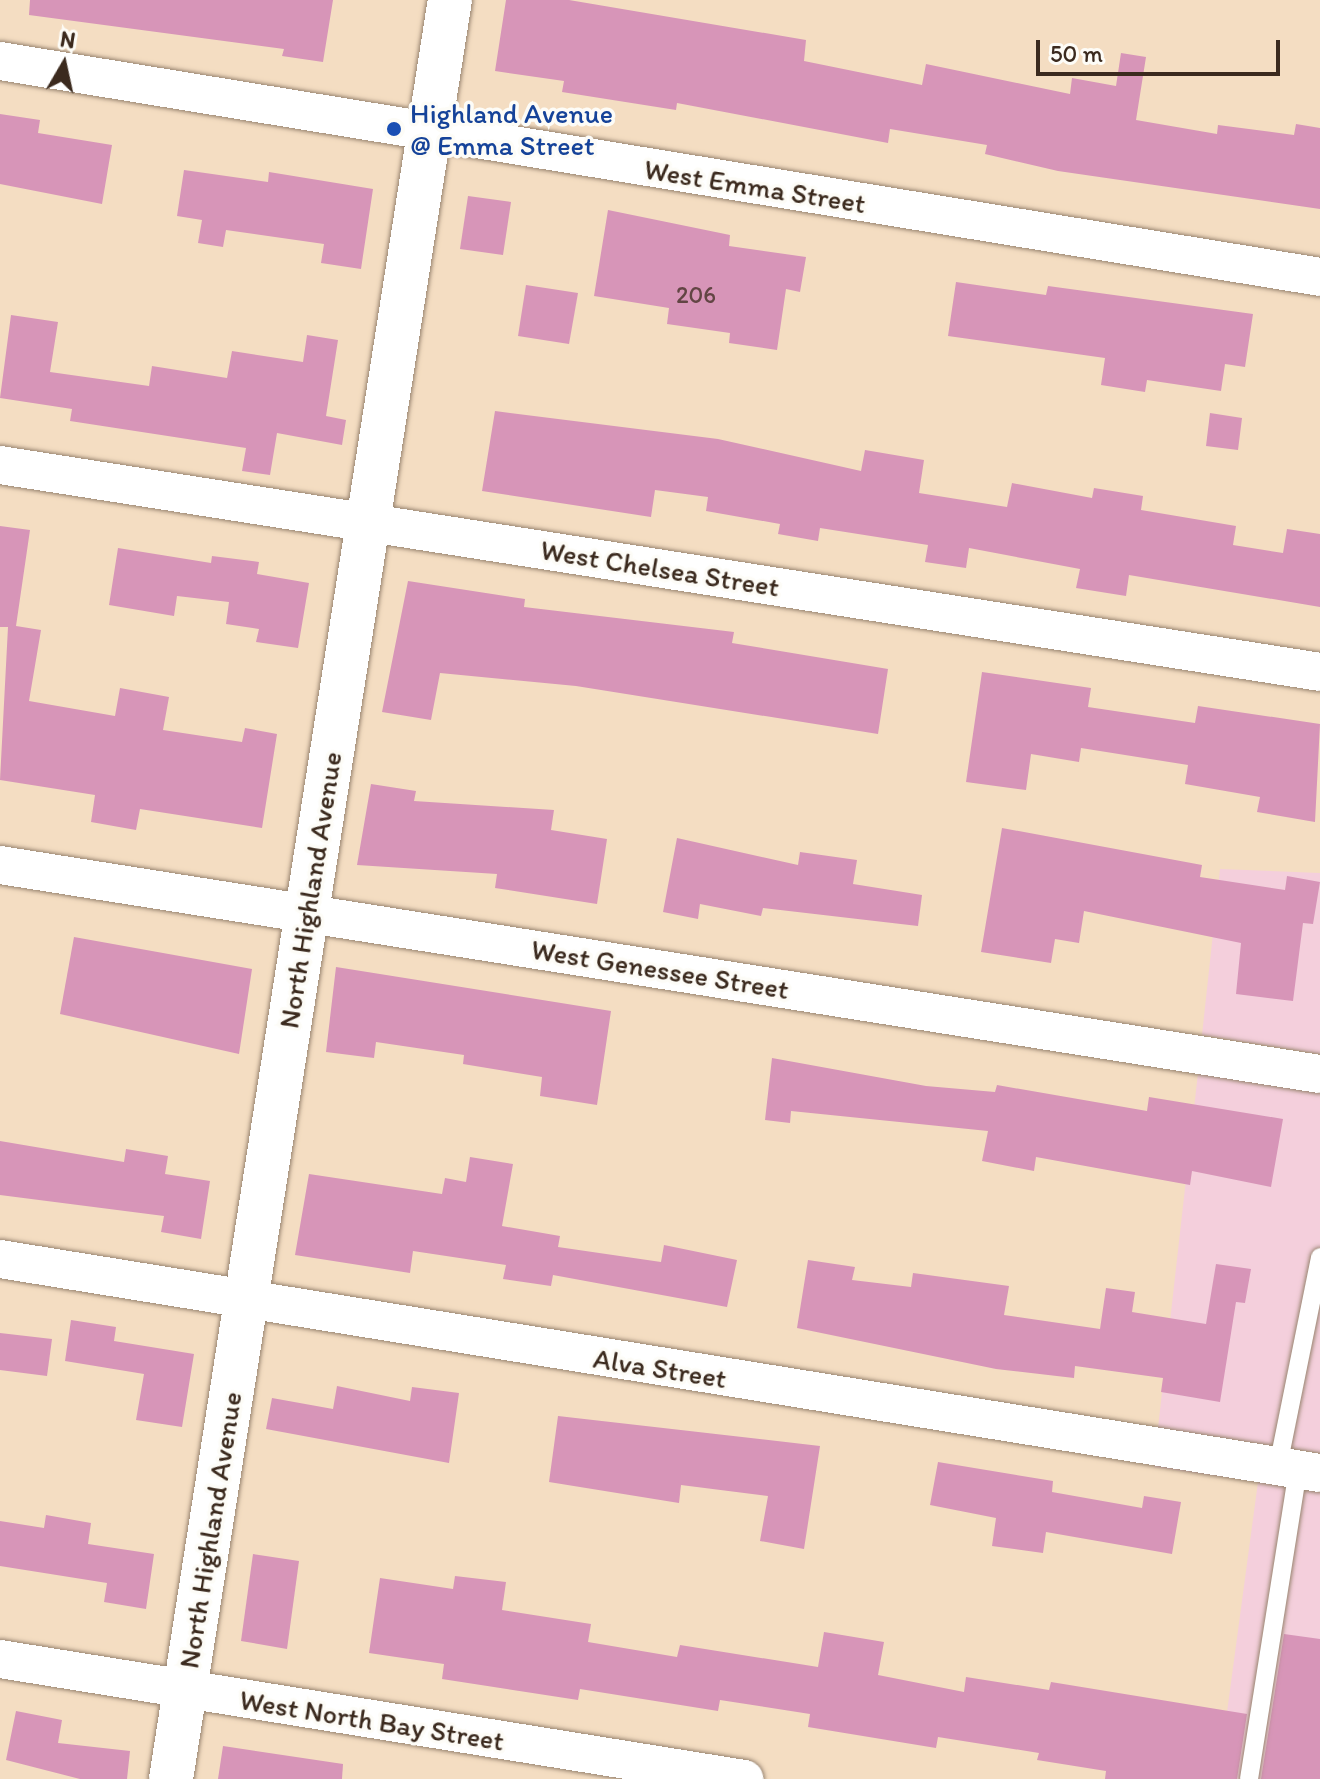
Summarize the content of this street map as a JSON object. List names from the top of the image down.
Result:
{
  "streets": {
    "main road": ["North Highland Avenue"],
    "street": [
      "West Emma Street",
      "West Chelsea Street",
      "West Genessee Street",
      "Alva Street",
      "West North Bay Street"
    ]
  },
  "crossings": [
    ["West Emma Street", "North Highland Avenue"],
    ["West Chelsea Street", "North Highland Avenue"],
    ["North Highland Avenue", "West Genessee Street"],
    ["North Highland Avenue", "Alva Street"],
    ["North Highland Avenue", "West North Bay Street"]
  ],
  "places": ["Highland Avenue @ Emma Street"],
  "house_numbers": ["206"],
  "scale_bar": "50 m",
  "north": "top"
}
